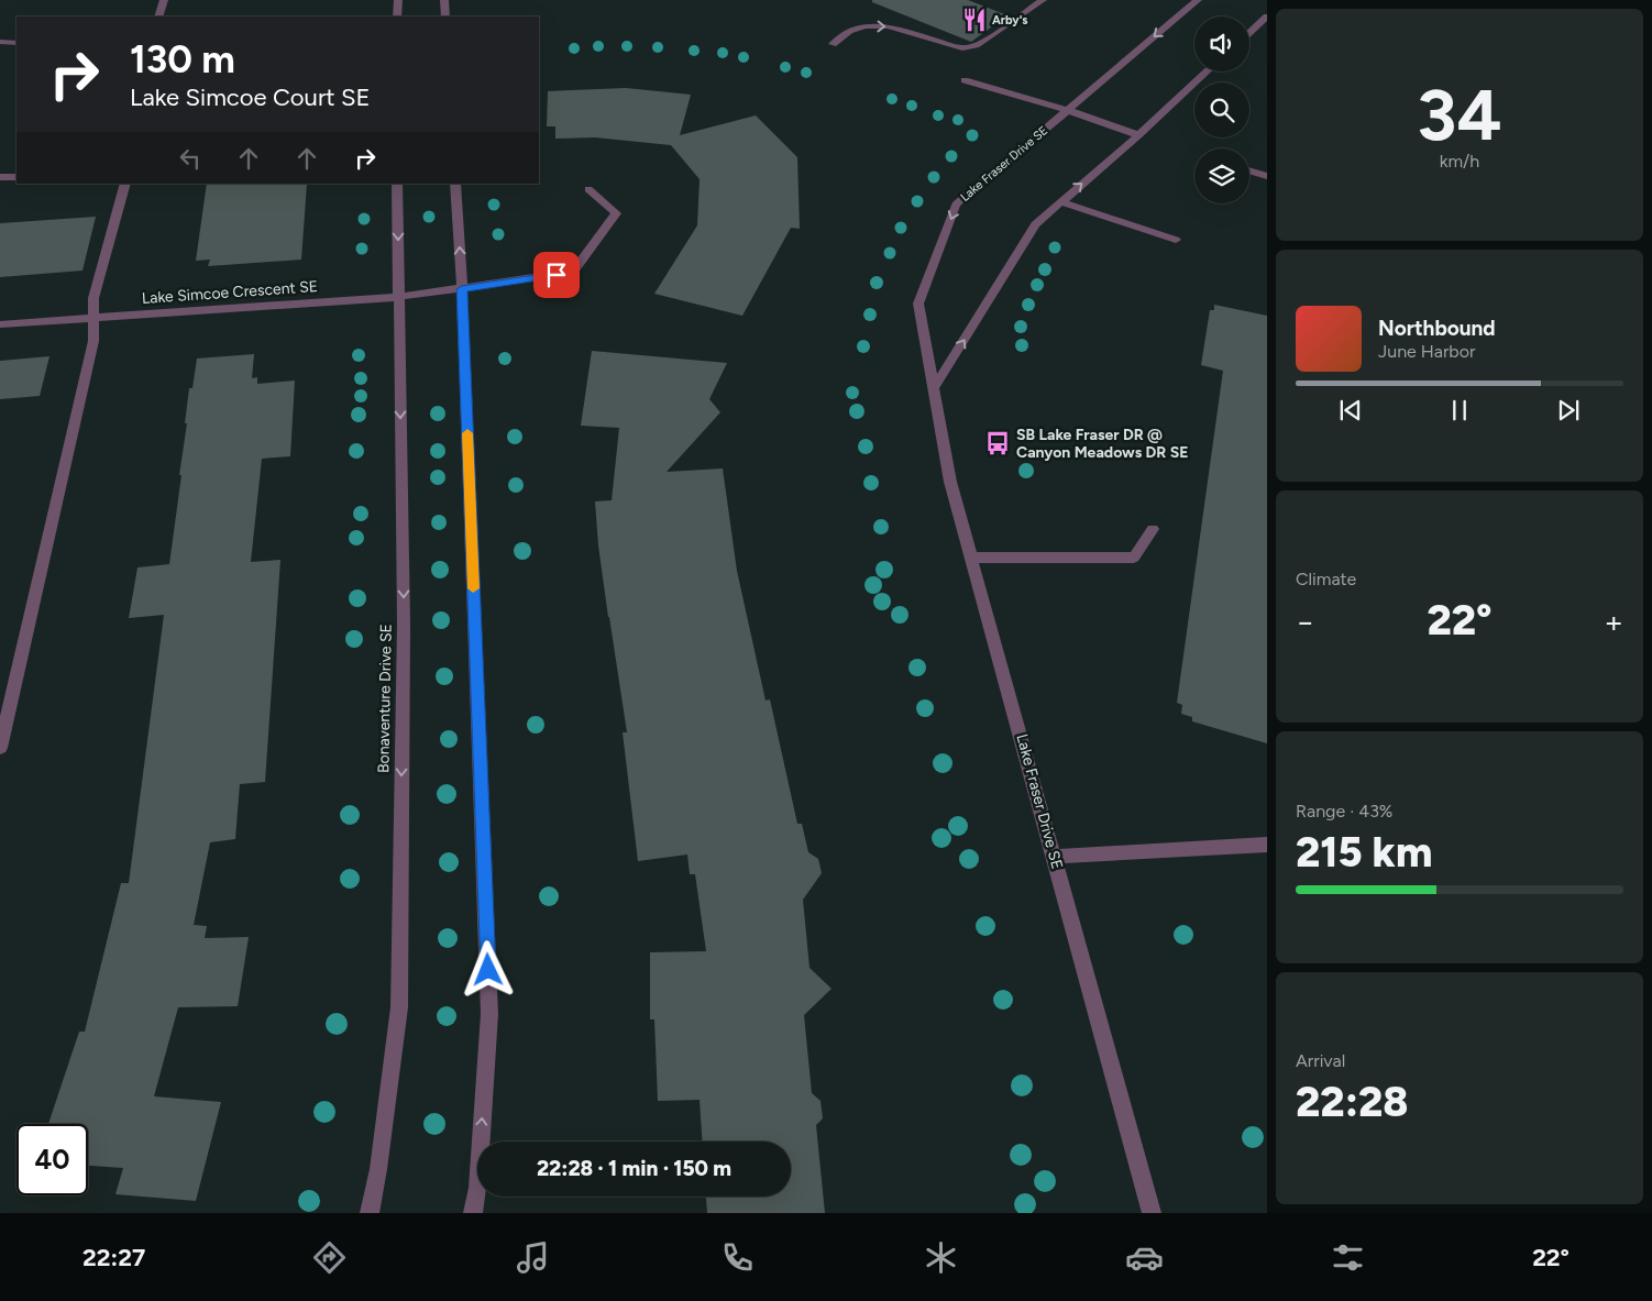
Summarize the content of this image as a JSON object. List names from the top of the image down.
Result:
{
  "streets": {
    "street": ["Lake Fraser Drive SE", "Lake Simcoe Crescent SE", "Bonaventure Drive SE"]
  },
  "crossings": [
    ["Lake Simcoe Crescent SE", "Bonaventure Drive SE"]
  ],
  "places": {
    "restaurant": ["Arby's"],
    "bus stop": ["SB Lake Fraser DR @ Canyon Meadows DR SE"]
  },
  "page": {
    "tile": [
      ["34", "km/h"],
      "Climate",
      ["Range · 43%", "215 km"],
      ["Arrival", "22:28"]
    ],
    "turn": ["130 m", "Lake Simcoe Court SE"],
    "song": ["Northbound", "June Harbor"],
    "heat": ["−", "22°", "+"],
    "limit": "40",
    "trip": "22:28 · 1 min · 150 m",
    "tabs": ["22:27", "22°"]
  }
}
